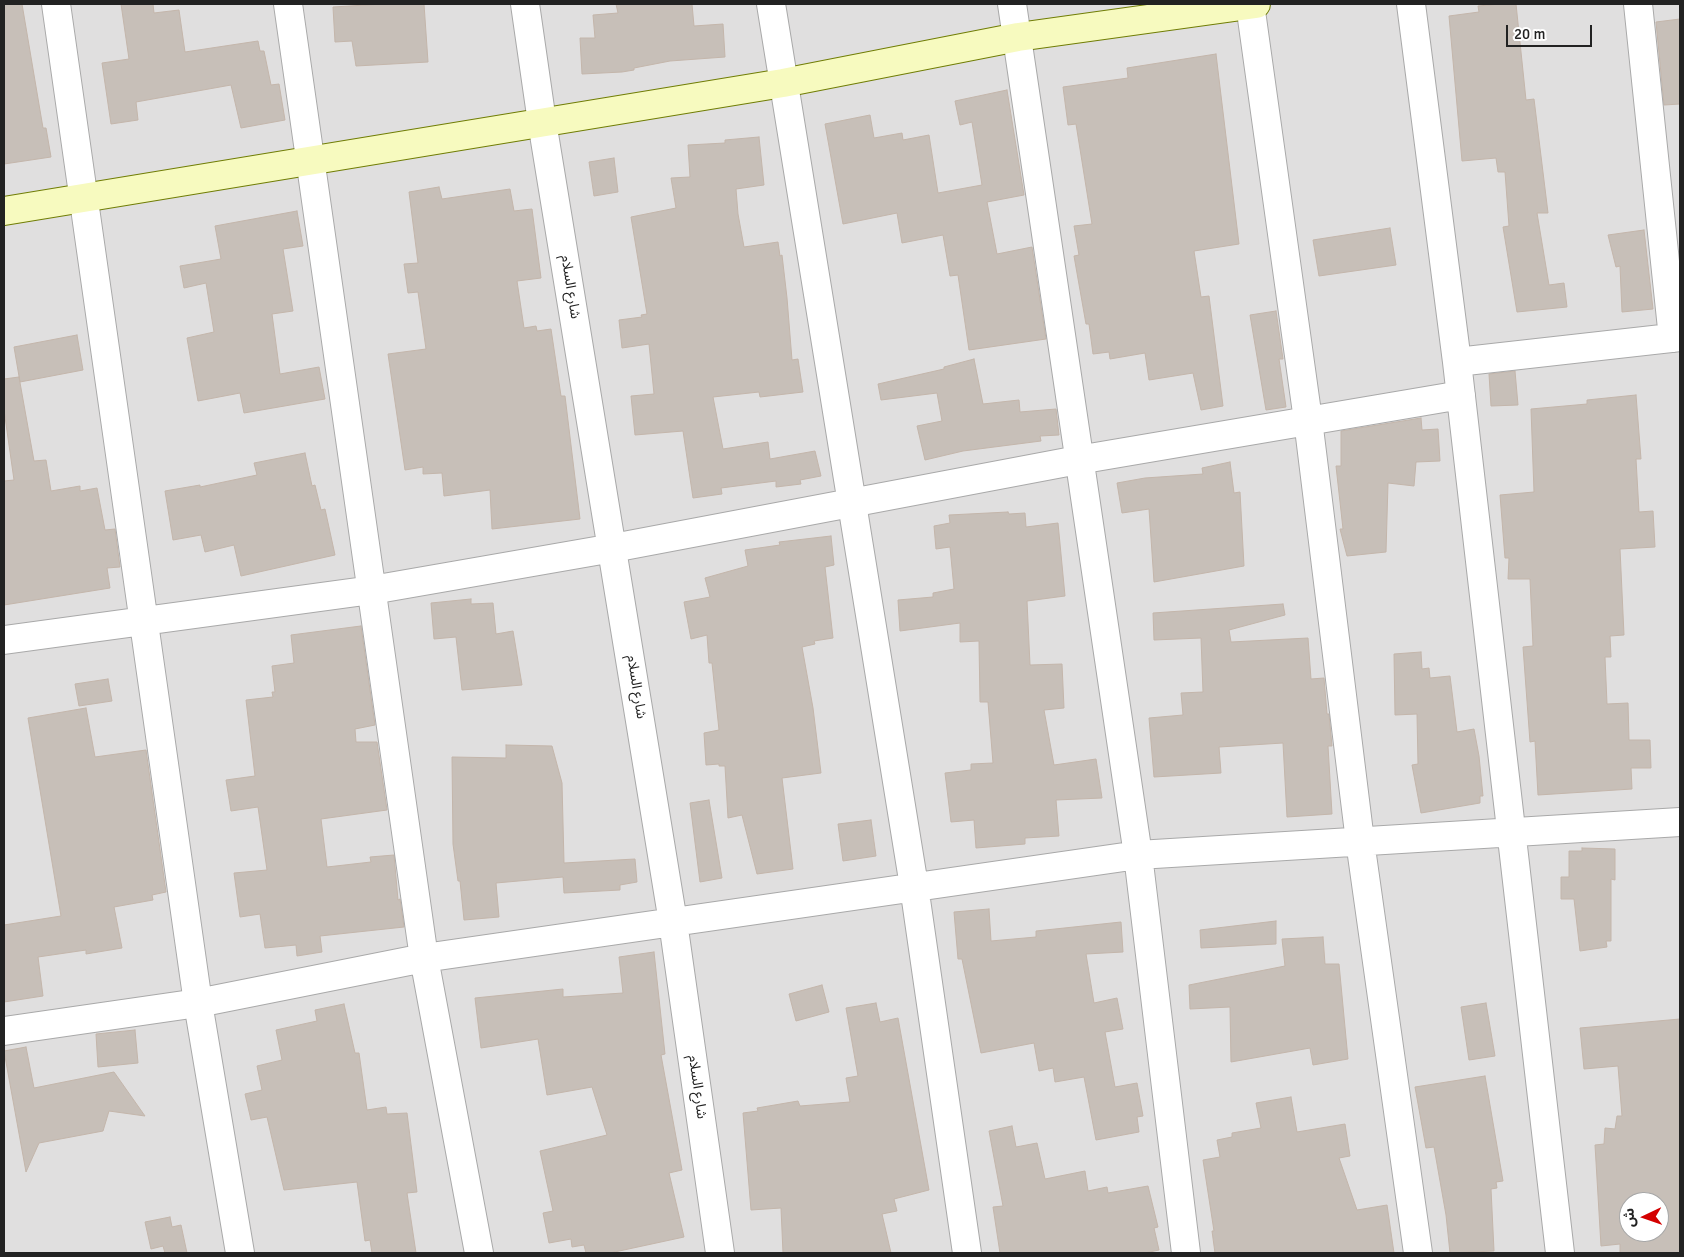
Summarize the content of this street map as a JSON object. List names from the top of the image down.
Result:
{
  "streets": {
    "street": ["شارع السلام"]
  },
  "scale_bar": "20 m",
  "north": "left"
}
